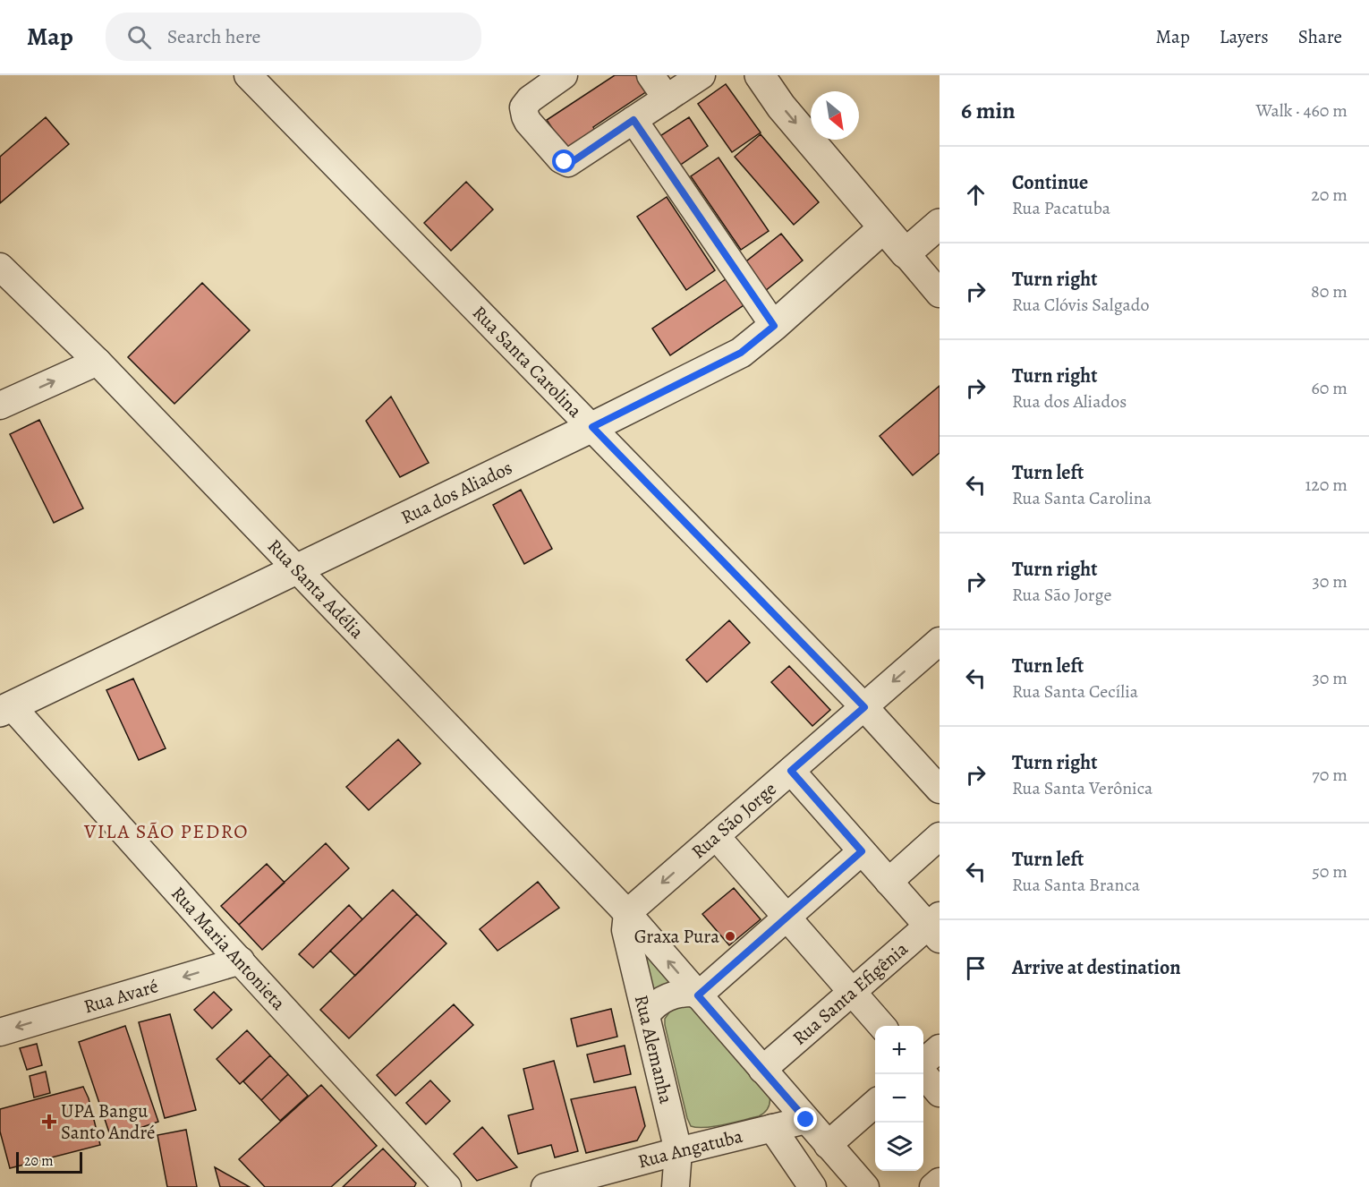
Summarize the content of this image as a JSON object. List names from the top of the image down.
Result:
{
  "streets": {
    "street": [
      "Rua Santa Carolina",
      "Rua dos Aliados",
      "Rua Santa Adélia",
      "Rua São Jorge",
      "Rua Maria Antonieta",
      "Rua Santa Efigênia",
      "Rua Avaré",
      "Rua Alemanha",
      "Rua Angatuba"
    ]
  },
  "crossings": [
    ["Rua Santa Carolina", "Rua dos Aliados"],
    ["Rua Santa Carolina", "Rua São Jorge"],
    ["Rua dos Aliados", "Rua Santa Adélia"],
    ["Rua dos Aliados", "Rua Maria Antonieta"],
    ["Rua Santa Adélia", "Rua São Jorge"],
    ["Rua Santa Adélia", "Rua Santa Efigênia"],
    ["Rua Santa Adélia", "Rua Alemanha"],
    ["Rua Santa Adélia", "Rua Angatuba"],
    ["Rua São Jorge", "Rua Alemanha"],
    ["Rua Maria Antonieta", "Rua Avaré"],
    ["Rua Alemanha", "Rua Angatuba"]
  ],
  "one_way": ["Rua Avaré"],
  "districts": ["VILA SÃO PEDRO"],
  "places": {
    "other": ["Graxa Pura"],
    "health": ["UPA Bangu Santo André"]
  },
  "scale_bar": "20 m",
  "north": "bottom right",
  "page": {
    "header": "Map",
    "search": "Search here",
    "nav": ["Map", "Layers", "Share"],
    "heading": ["6 min", "Walk · 460 m"],
    "list": [
      ["Continue", "Rua Pacatuba", "20 m"],
      ["Turn right", "Rua Clóvis Salgado", "80 m"],
      ["Turn right", "Rua dos Aliados", "60 m"],
      ["Turn left", "Rua Santa Carolina", "120 m"],
      ["Turn right", "Rua São Jorge", "30 m"],
      ["Turn left", "Rua Santa Cecília", "30 m"],
      ["Turn right", "Rua Santa Verônica", "70 m"],
      ["Turn left", "Rua Santa Branca", "50 m"],
      "Arrive at destination"
    ],
    "map_buttons": ["+", "−"],
    "scale": "20 m"
  }
}
